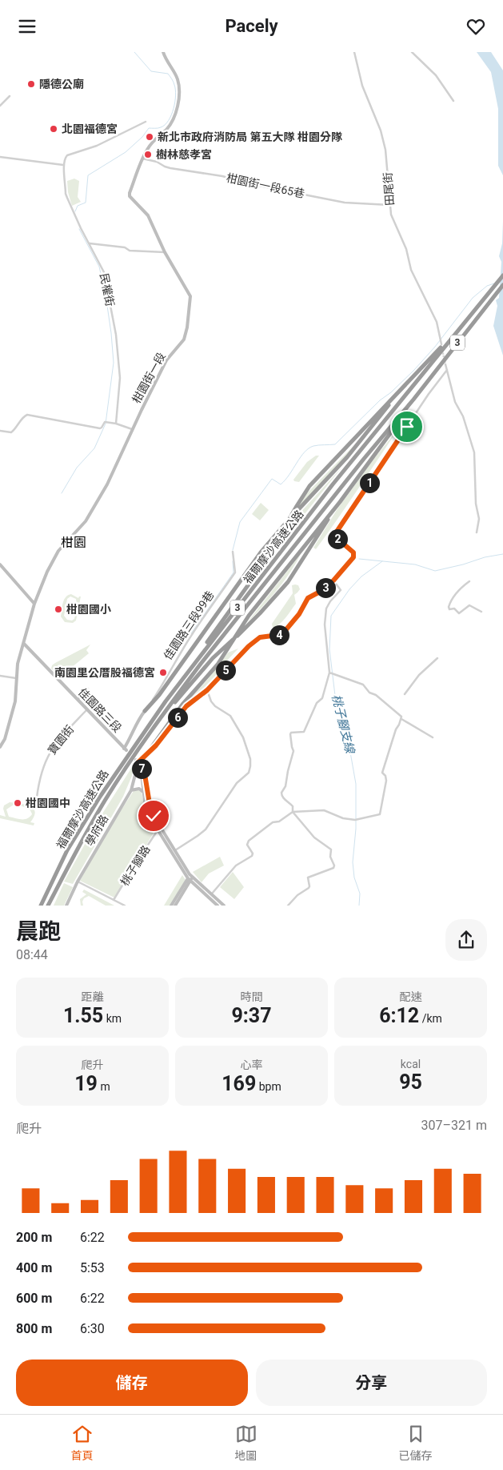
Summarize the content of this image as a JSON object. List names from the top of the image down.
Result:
{
  "streets": {
    "highway": ["3", "福爾摩沙高速公路"],
    "street": [
      "柑園街一段65巷",
      "田尾街",
      "民權街",
      "柑園街一段",
      "佳園路三段99巷",
      "佳園路三段",
      "寶園街",
      "學府路",
      "桃子腳路"
    ]
  },
  "crossings": [
    ["柑園街一段65巷", "田尾街"],
    ["柑園街一段65巷", "柑園街一段"],
    ["佳園路三段99巷", "佳園路三段"],
    ["佳園路三段", "寶園街"]
  ],
  "districts": ["柑園"],
  "water": ["桃子腳支線"],
  "places": [
    "隱德公廟",
    "北園福德宮",
    "新北市政府消防局 第五大隊 柑園分隊",
    "樹林慈孝宮",
    "柑園國小",
    "南園里公厝股福德宮",
    "柑園國中"
  ],
  "page": {
    "header": "Pacely",
    "pins": [
      "1",
      "2",
      "3",
      "4",
      "5",
      "6",
      "7"
    ],
    "heading": ["晨跑", "08:44"],
    "stats": [
      ["距離", "1.55 km"],
      ["時間", "9:37"],
      ["配速", "6:12 /km"],
      ["爬升", "19 m"],
      ["心率", "169 bpm"],
      ["kcal", "95"]
    ],
    "chart": ["爬升", "307–321 m"],
    "list": [
      {
        "name": "200 m",
        "note": "6:22"
      },
      {
        "name": "400 m",
        "note": "5:53"
      },
      {
        "name": "600 m",
        "note": "6:22"
      },
      {
        "name": "800 m",
        "note": "6:30"
      }
    ],
    "buttons": ["儲存", "分享"],
    "tabs": ["首頁", "地圖", "已儲存"]
  }
}
